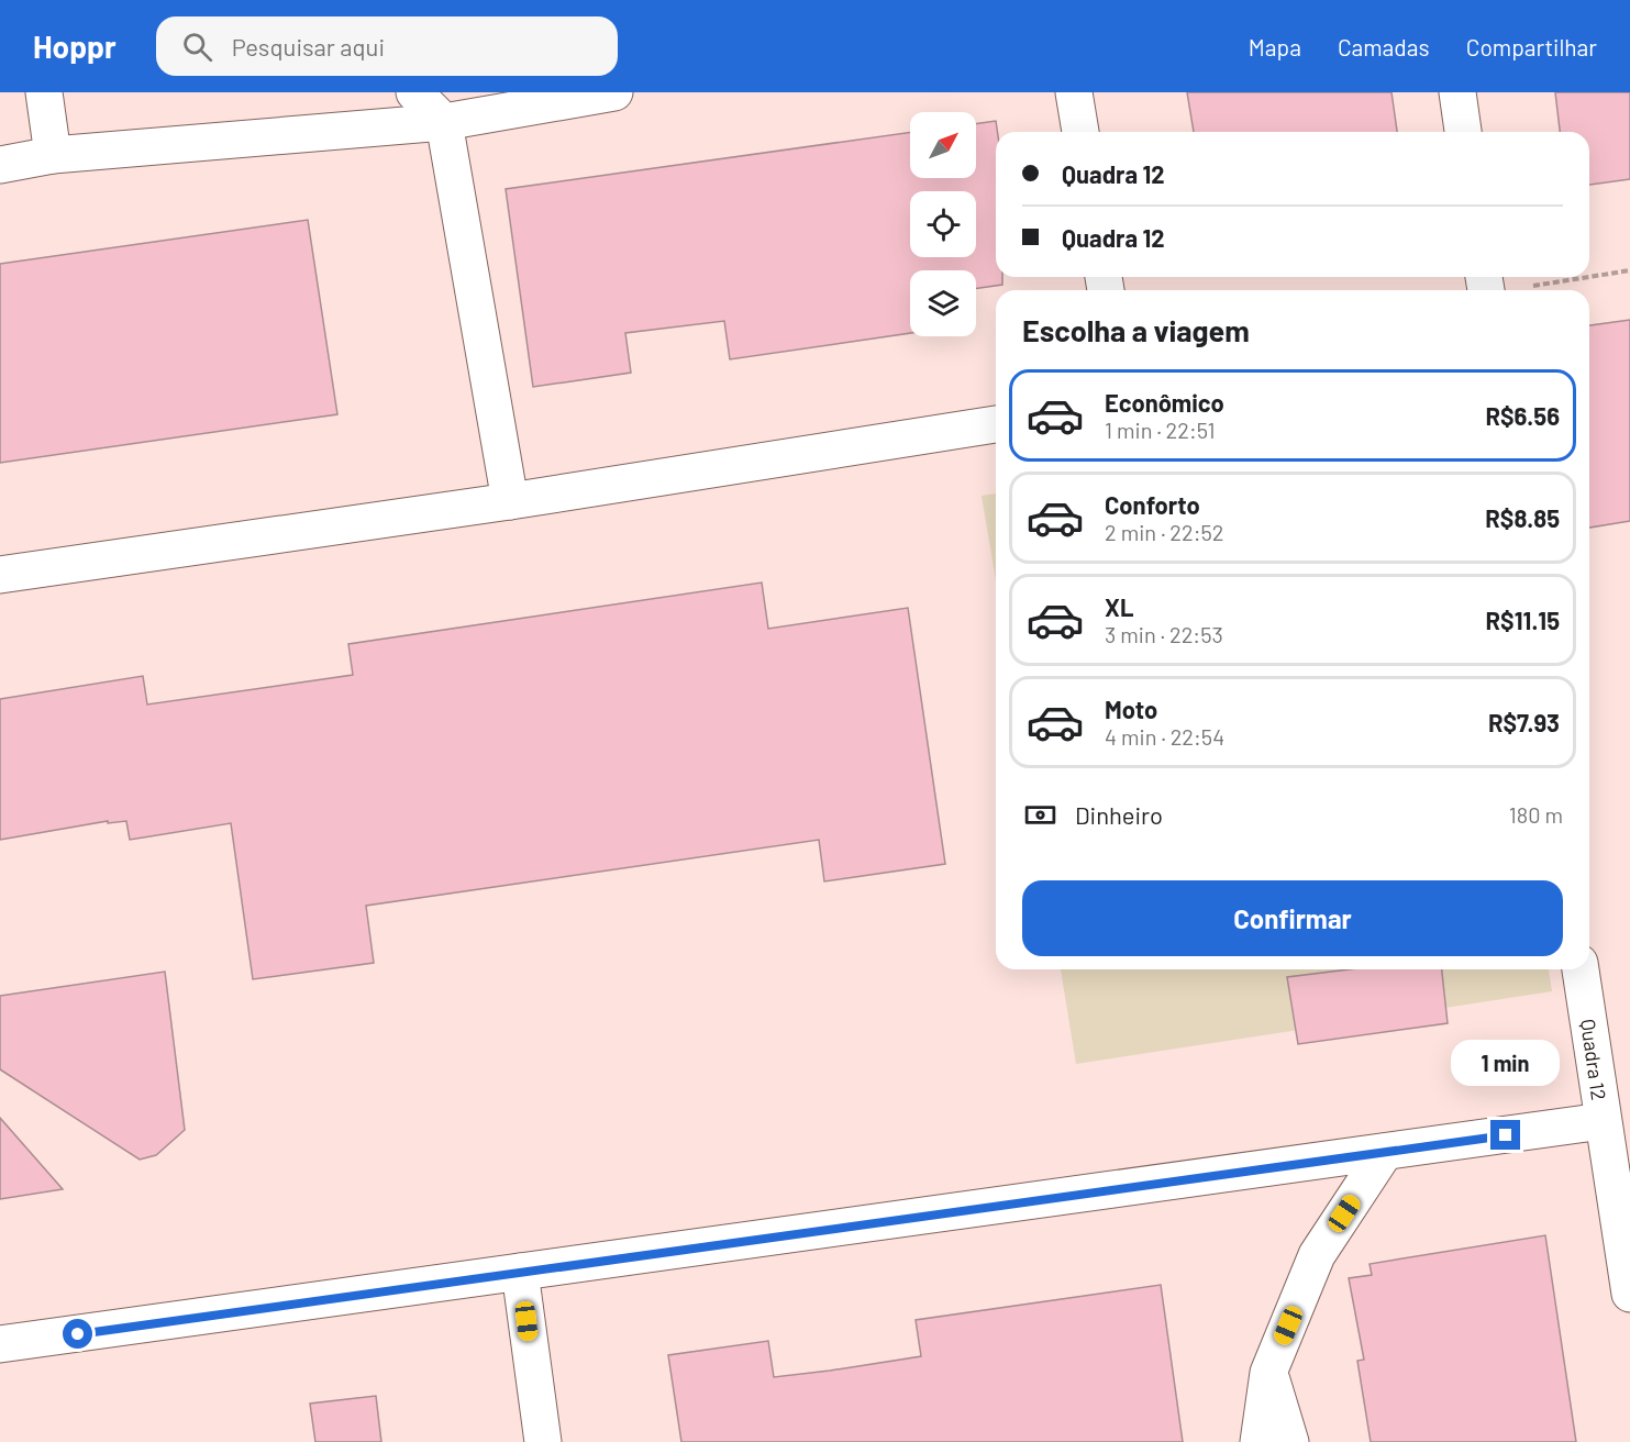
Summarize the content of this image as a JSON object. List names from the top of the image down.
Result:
{
  "streets": {
    "street": ["Quadra 12"]
  },
  "north": "top right",
  "page": {
    "header": "Hoppr",
    "search": "Pesquisar aqui",
    "nav": ["Mapa", "Camadas", "Compartilhar"],
    "banner": ["Quadra 12", "Quadra 12"],
    "heading": "Escolha a viagem",
    "list": [
      {
        "name": "Econômico",
        "note": "1 min · 22:51",
        "value": "R$6.56"
      },
      {
        "name": "Conforto",
        "note": "2 min · 22:52",
        "value": "R$8.85"
      },
      {
        "name": "XL",
        "note": "3 min · 22:53",
        "value": "R$11.15"
      },
      {
        "name": "Moto",
        "note": "4 min · 22:54",
        "value": "R$7.93"
      }
    ],
    "pay": ["Dinheiro", "180 m"],
    "buttons": "Confirmar",
    "bubble": "1 min"
  }
}
